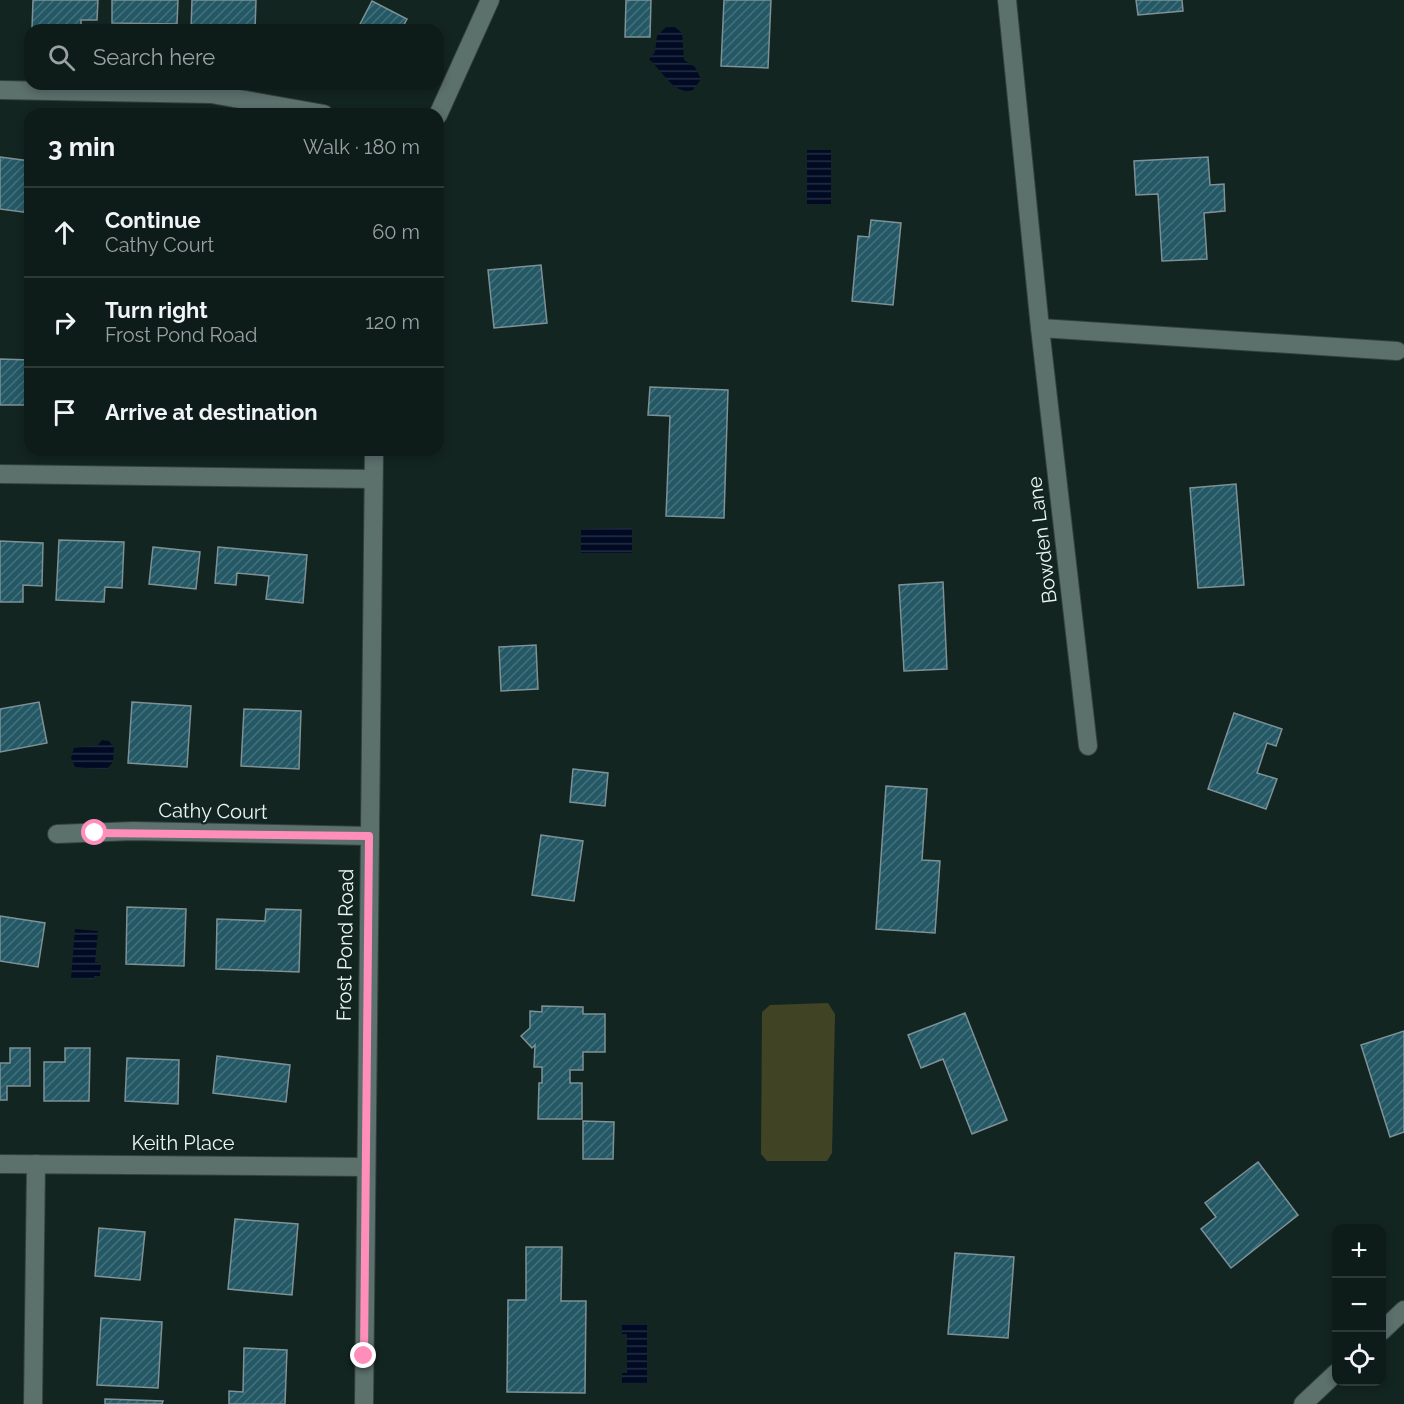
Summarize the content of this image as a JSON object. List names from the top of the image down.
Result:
{
  "streets": {
    "street": [
      "Bowden Lane",
      "Cathy Court",
      "Frost Pond Road",
      "Keith Place"
    ]
  },
  "crossings": [
    ["Cathy Court", "Frost Pond Road"],
    ["Frost Pond Road", "Keith Place"]
  ],
  "page": {
    "search": "Search here",
    "heading": ["3 min", "Walk · 180 m"],
    "list": [
      ["Continue", "Cathy Court", "60 m"],
      ["Turn right", "Frost Pond Road", "120 m"],
      "Arrive at destination"
    ],
    "map_buttons": ["+", "−"]
  }
}
